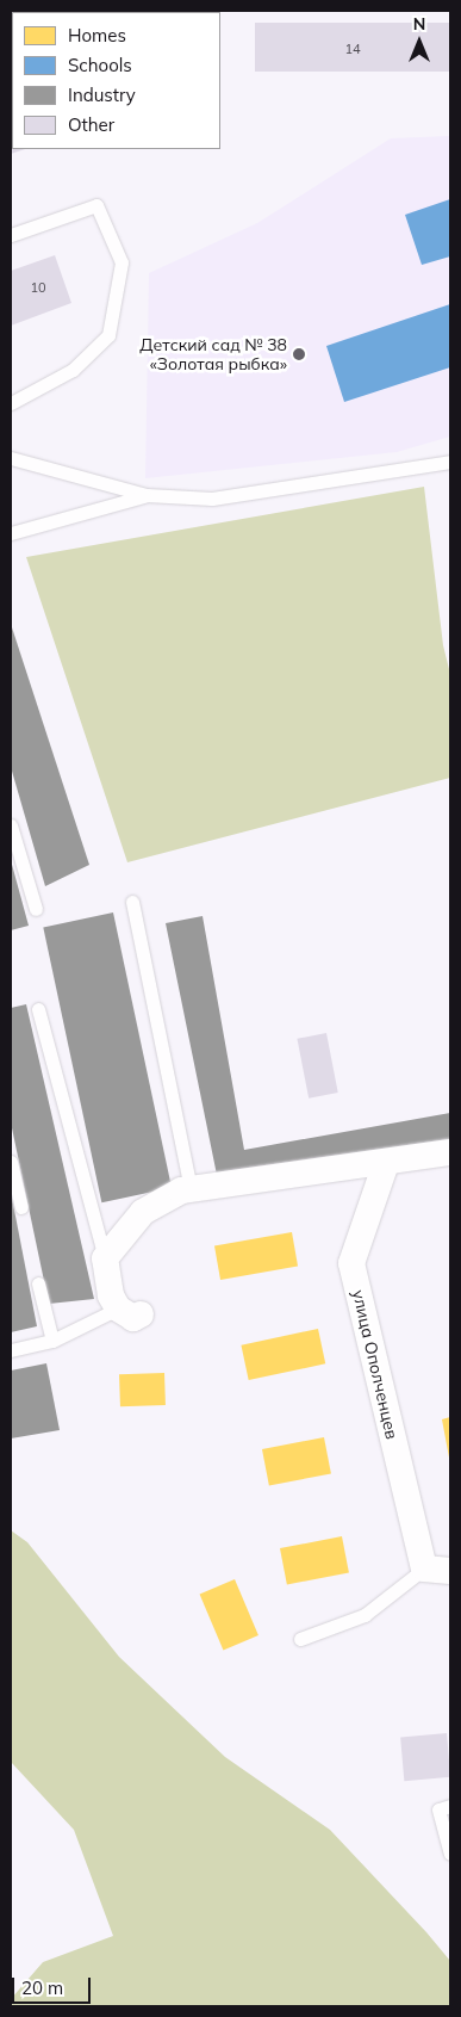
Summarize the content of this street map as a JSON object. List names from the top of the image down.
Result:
{
  "streets": {
    "street": ["улица Ополченцев"]
  },
  "places": ["Детский сад № 38 «Золотая рыбка»"],
  "house_numbers": ["14", "10"],
  "legend": [
    "Homes",
    "Schools",
    "Industry",
    "Other"
  ],
  "scale_bar": "20 m",
  "north": "top"
}
